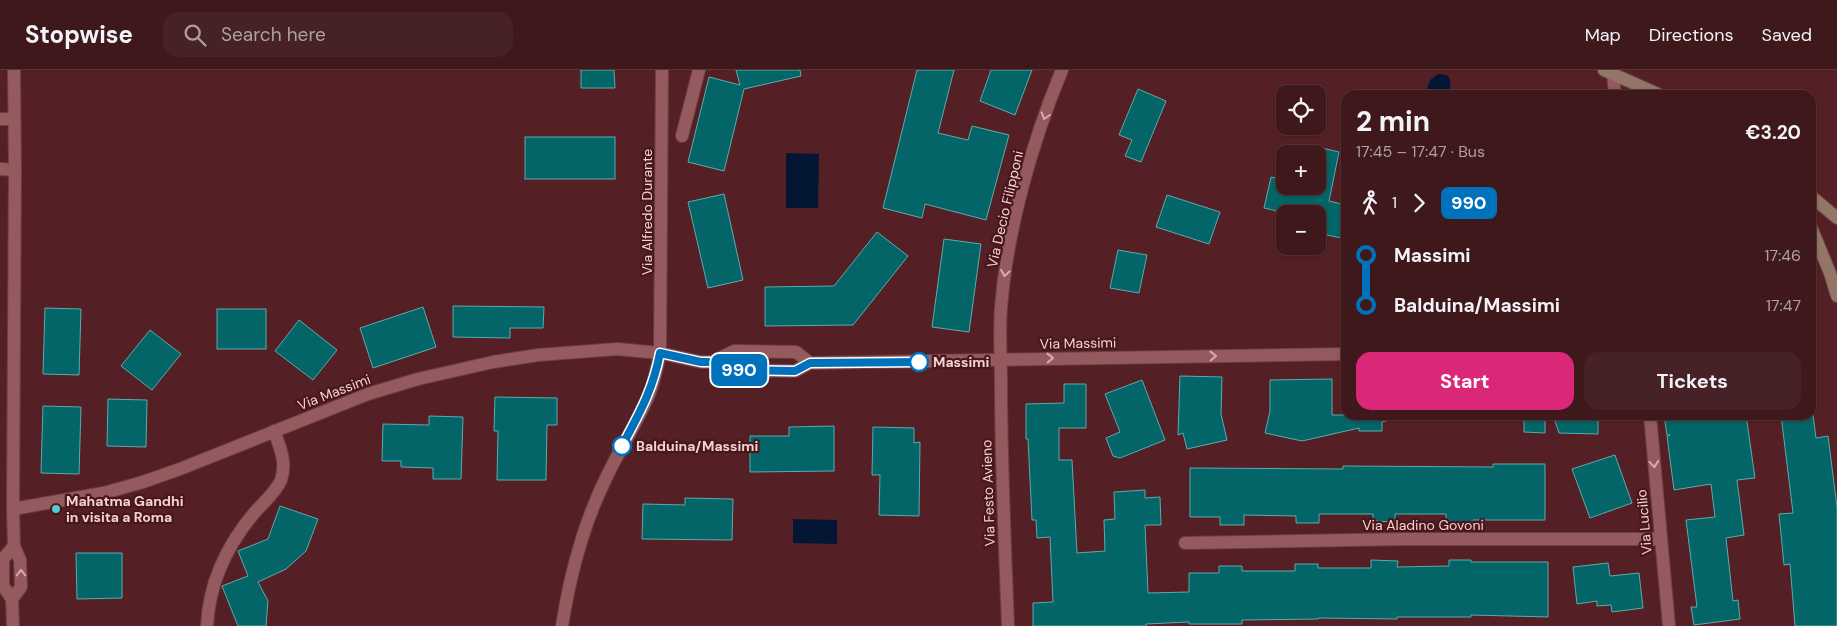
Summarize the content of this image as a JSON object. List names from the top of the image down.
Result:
{
  "streets": {
    "street": [
      "Via Decio Filipponi",
      "Via Alfredo Durante",
      "Via Massimi",
      "Via Festo Avieno",
      "Via Lucilio",
      "Via Aladino Govoni"
    ]
  },
  "crossings": [
    ["Via Decio Filipponi", "Via Massimi"],
    ["Via Decio Filipponi", "Via Festo Avieno"],
    ["Via Alfredo Durante", "Via Massimi"],
    ["Via Massimi", "Via Festo Avieno"],
    ["Via Lucilio", "Via Aladino Govoni"]
  ],
  "one_way": ["Via Decio Filipponi", "Via Lucilio"],
  "places": ["Massimi", "Balduina/Massimi", "Mahatma Gandhi in visita a Roma"],
  "lines": ["bus line 990"],
  "page": {
    "header": "Stopwise",
    "search": "Search here",
    "nav": ["Map", "Directions", "Saved"],
    "on_map": "990",
    "map_buttons": ["+", "−"],
    "heading": ["2 min", "17:45 – 17:47 · Bus", "€3.20"],
    "legs": ["1", "990"],
    "list": [
      {
        "name": "Massimi",
        "value": "17:46"
      },
      {
        "name": "Balduina/Massimi",
        "value": "17:47"
      }
    ],
    "buttons": ["Start", "Tickets"]
  }
}
